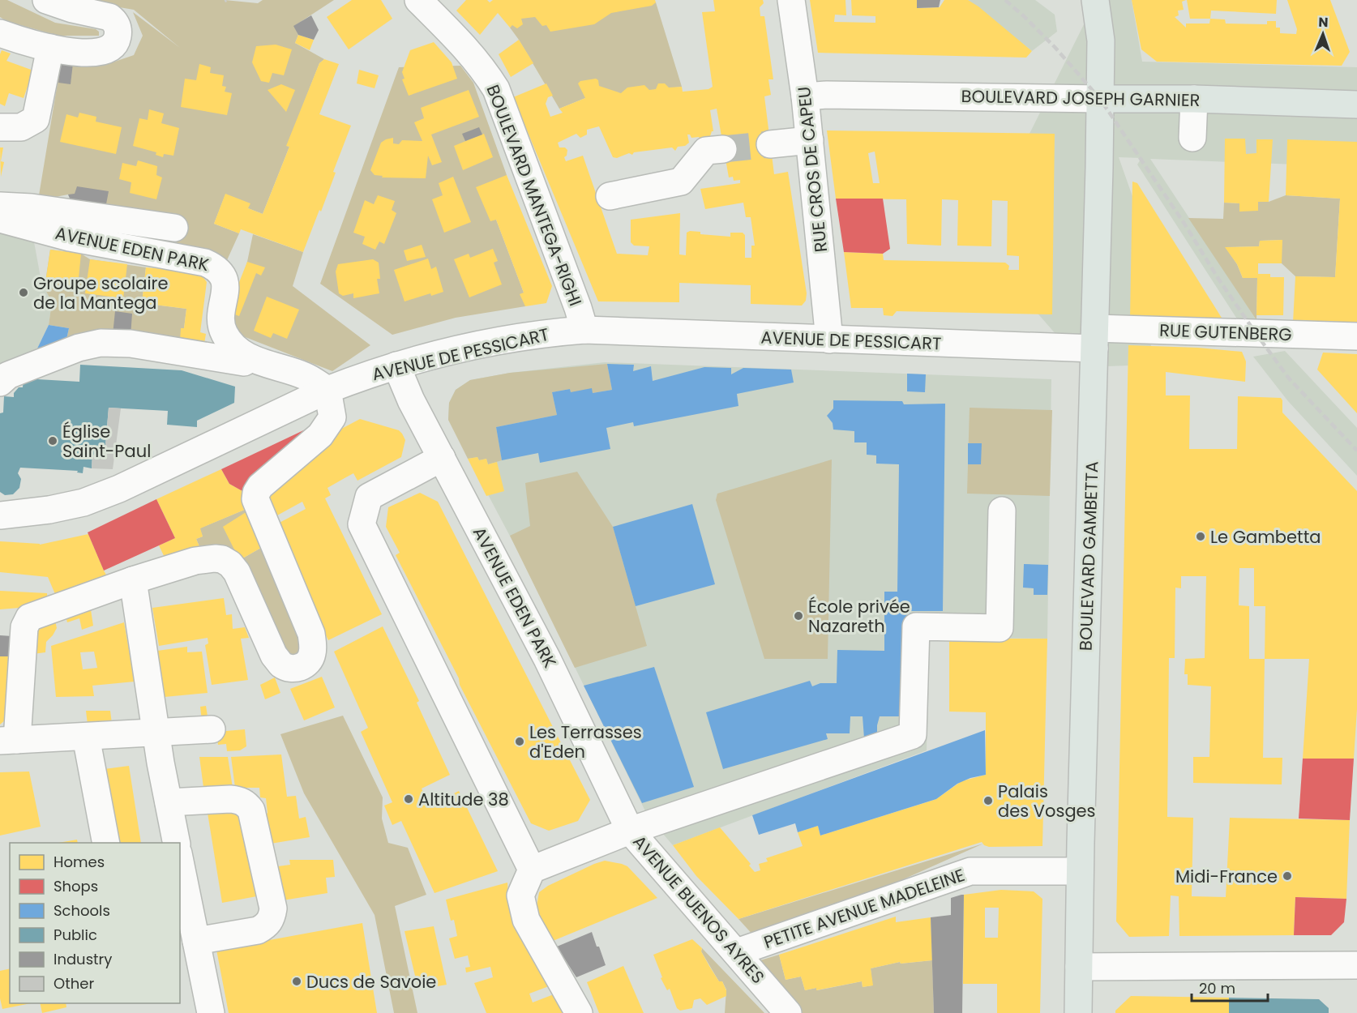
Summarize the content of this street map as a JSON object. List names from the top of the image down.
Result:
{
  "streets": {
    "main road": ["BOULEVARD JOSEPH GARNIER", "BOULEVARD GAMBETTA"],
    "street": [
      "RUE CROS DE CAPEU",
      "BOULEVARD MANTEGA-RIGHI",
      "AVENUE EDEN PARK",
      "RUE GUTENBERG",
      "AVENUE DE PESSICART",
      "PETITE AVENUE MADELEINE",
      "AVENUE BUENOS AYRES"
    ]
  },
  "crossings": [
    ["BOULEVARD JOSEPH GARNIER", "RUE CROS DE CAPEU"],
    ["BOULEVARD JOSEPH GARNIER", "BOULEVARD GAMBETTA"],
    ["RUE CROS DE CAPEU", "AVENUE DE PESSICART"],
    ["BOULEVARD MANTEGA-RIGHI", "AVENUE DE PESSICART"],
    ["AVENUE EDEN PARK", "AVENUE DE PESSICART"],
    ["AVENUE EDEN PARK", "AVENUE BUENOS AYRES"],
    ["RUE GUTENBERG", "AVENUE DE PESSICART"],
    ["RUE GUTENBERG", "BOULEVARD GAMBETTA"],
    ["AVENUE DE PESSICART", "BOULEVARD GAMBETTA"],
    ["BOULEVARD GAMBETTA", "PETITE AVENUE MADELEINE"],
    ["PETITE AVENUE MADELEINE", "AVENUE BUENOS AYRES"]
  ],
  "places": [
    "Groupe scolaire de la Mantega",
    "Église Saint-Paul",
    "Le Gambetta",
    "École privée Nazareth",
    "Les Terrasses d'Eden",
    "Altitude 38",
    "Palais des Vosges",
    "Midi-France",
    "Ducs de Savoie"
  ],
  "legend": [
    "Homes",
    "Shops",
    "Schools",
    "Public",
    "Industry",
    "Other"
  ],
  "scale_bar": "20 m",
  "north": "top"
}
